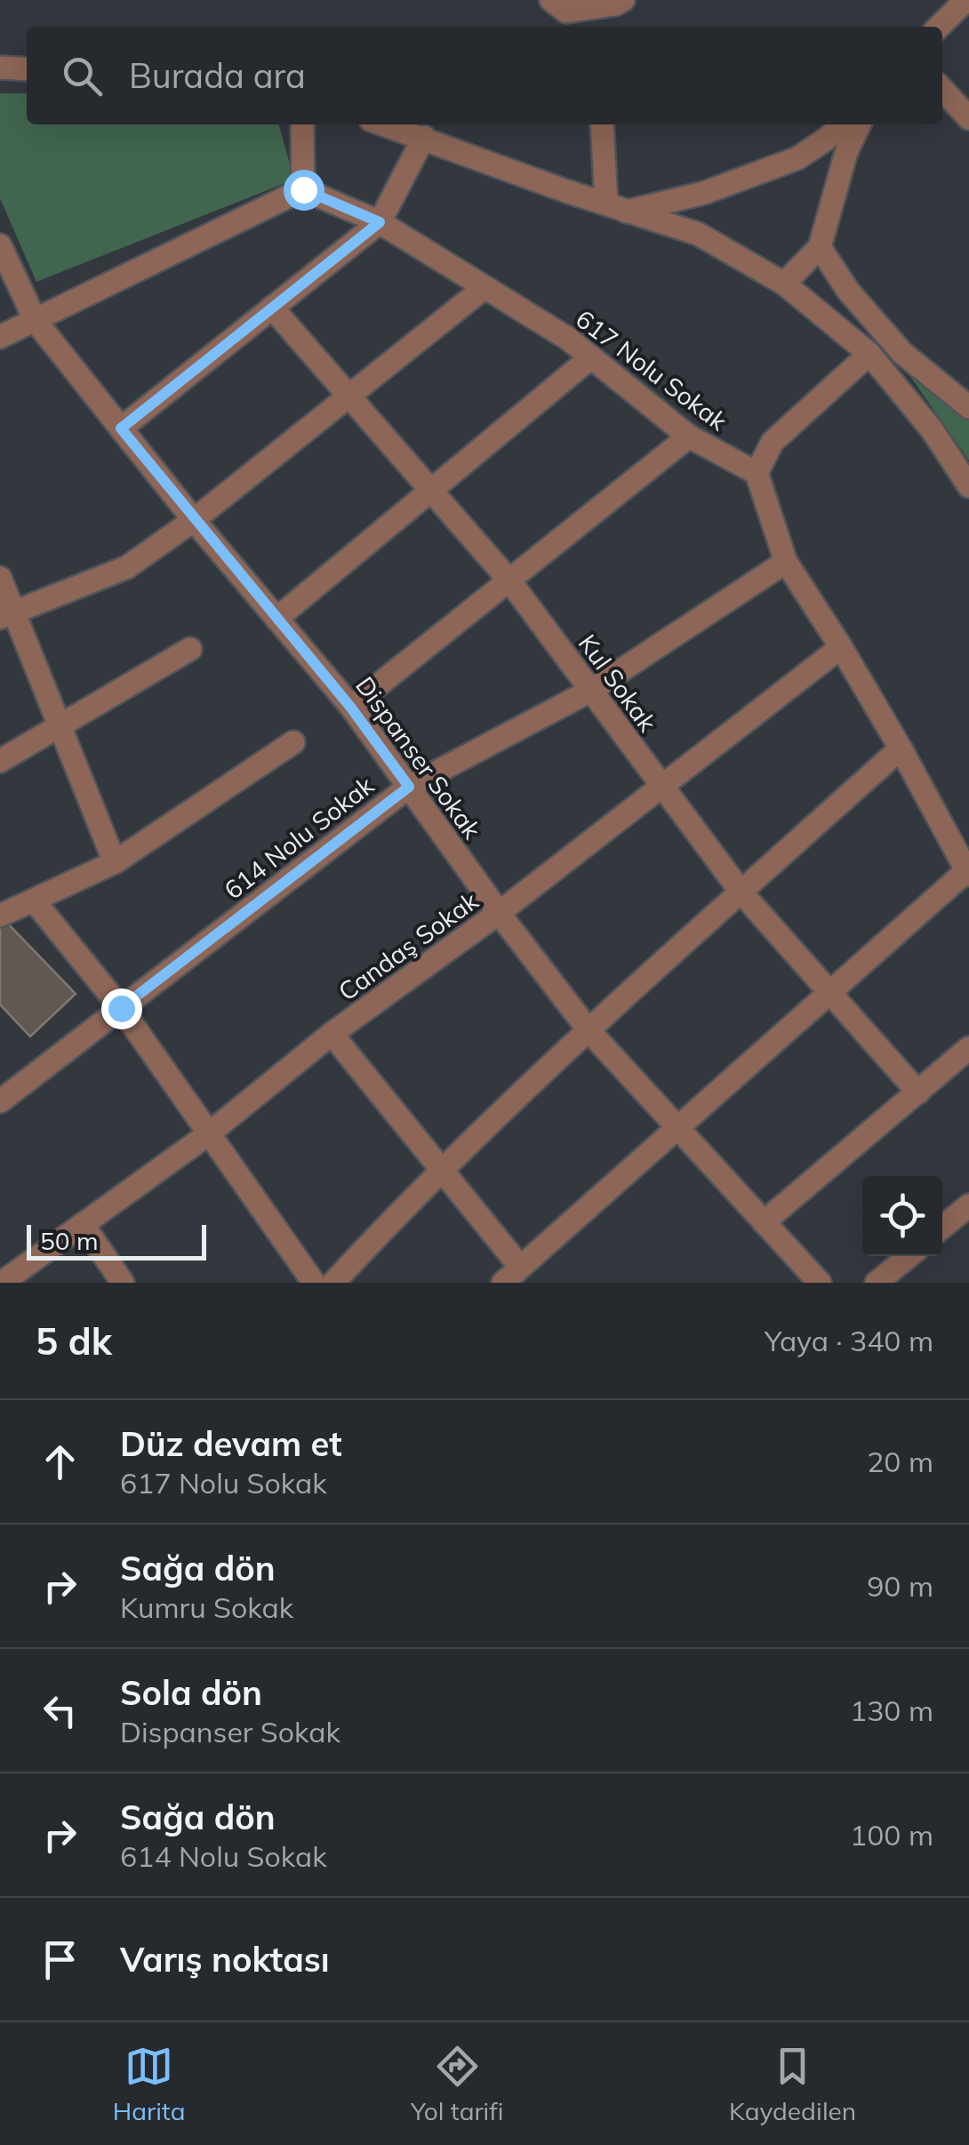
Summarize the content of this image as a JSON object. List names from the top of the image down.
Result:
{
  "streets": {
    "street": [
      "617 Nolu Sokak",
      "Kul Sokak",
      "Dispanser Sokak",
      "614 Nolu Sokak",
      "Candaş Sokak"
    ]
  },
  "crossings": [
    ["Kul Sokak", "614 Nolu Sokak"],
    ["Kul Sokak", "Candaş Sokak"],
    ["Dispanser Sokak", "614 Nolu Sokak"],
    ["Dispanser Sokak", "Candaş Sokak"]
  ],
  "scale_bar": "50 m",
  "page": {
    "search": "Burada ara",
    "scale": "50 m",
    "heading": ["5 dk", "Yaya · 340 m"],
    "list": [
      ["Düz devam et", "617 Nolu Sokak", "20 m"],
      ["Sağa dön", "Kumru Sokak", "90 m"],
      ["Sola dön", "Dispanser Sokak", "130 m"],
      ["Sağa dön", "614 Nolu Sokak", "100 m"],
      "Varış noktası"
    ],
    "nav": ["Harita", "Yol tarifi", "Kaydedilen"]
  }
}
